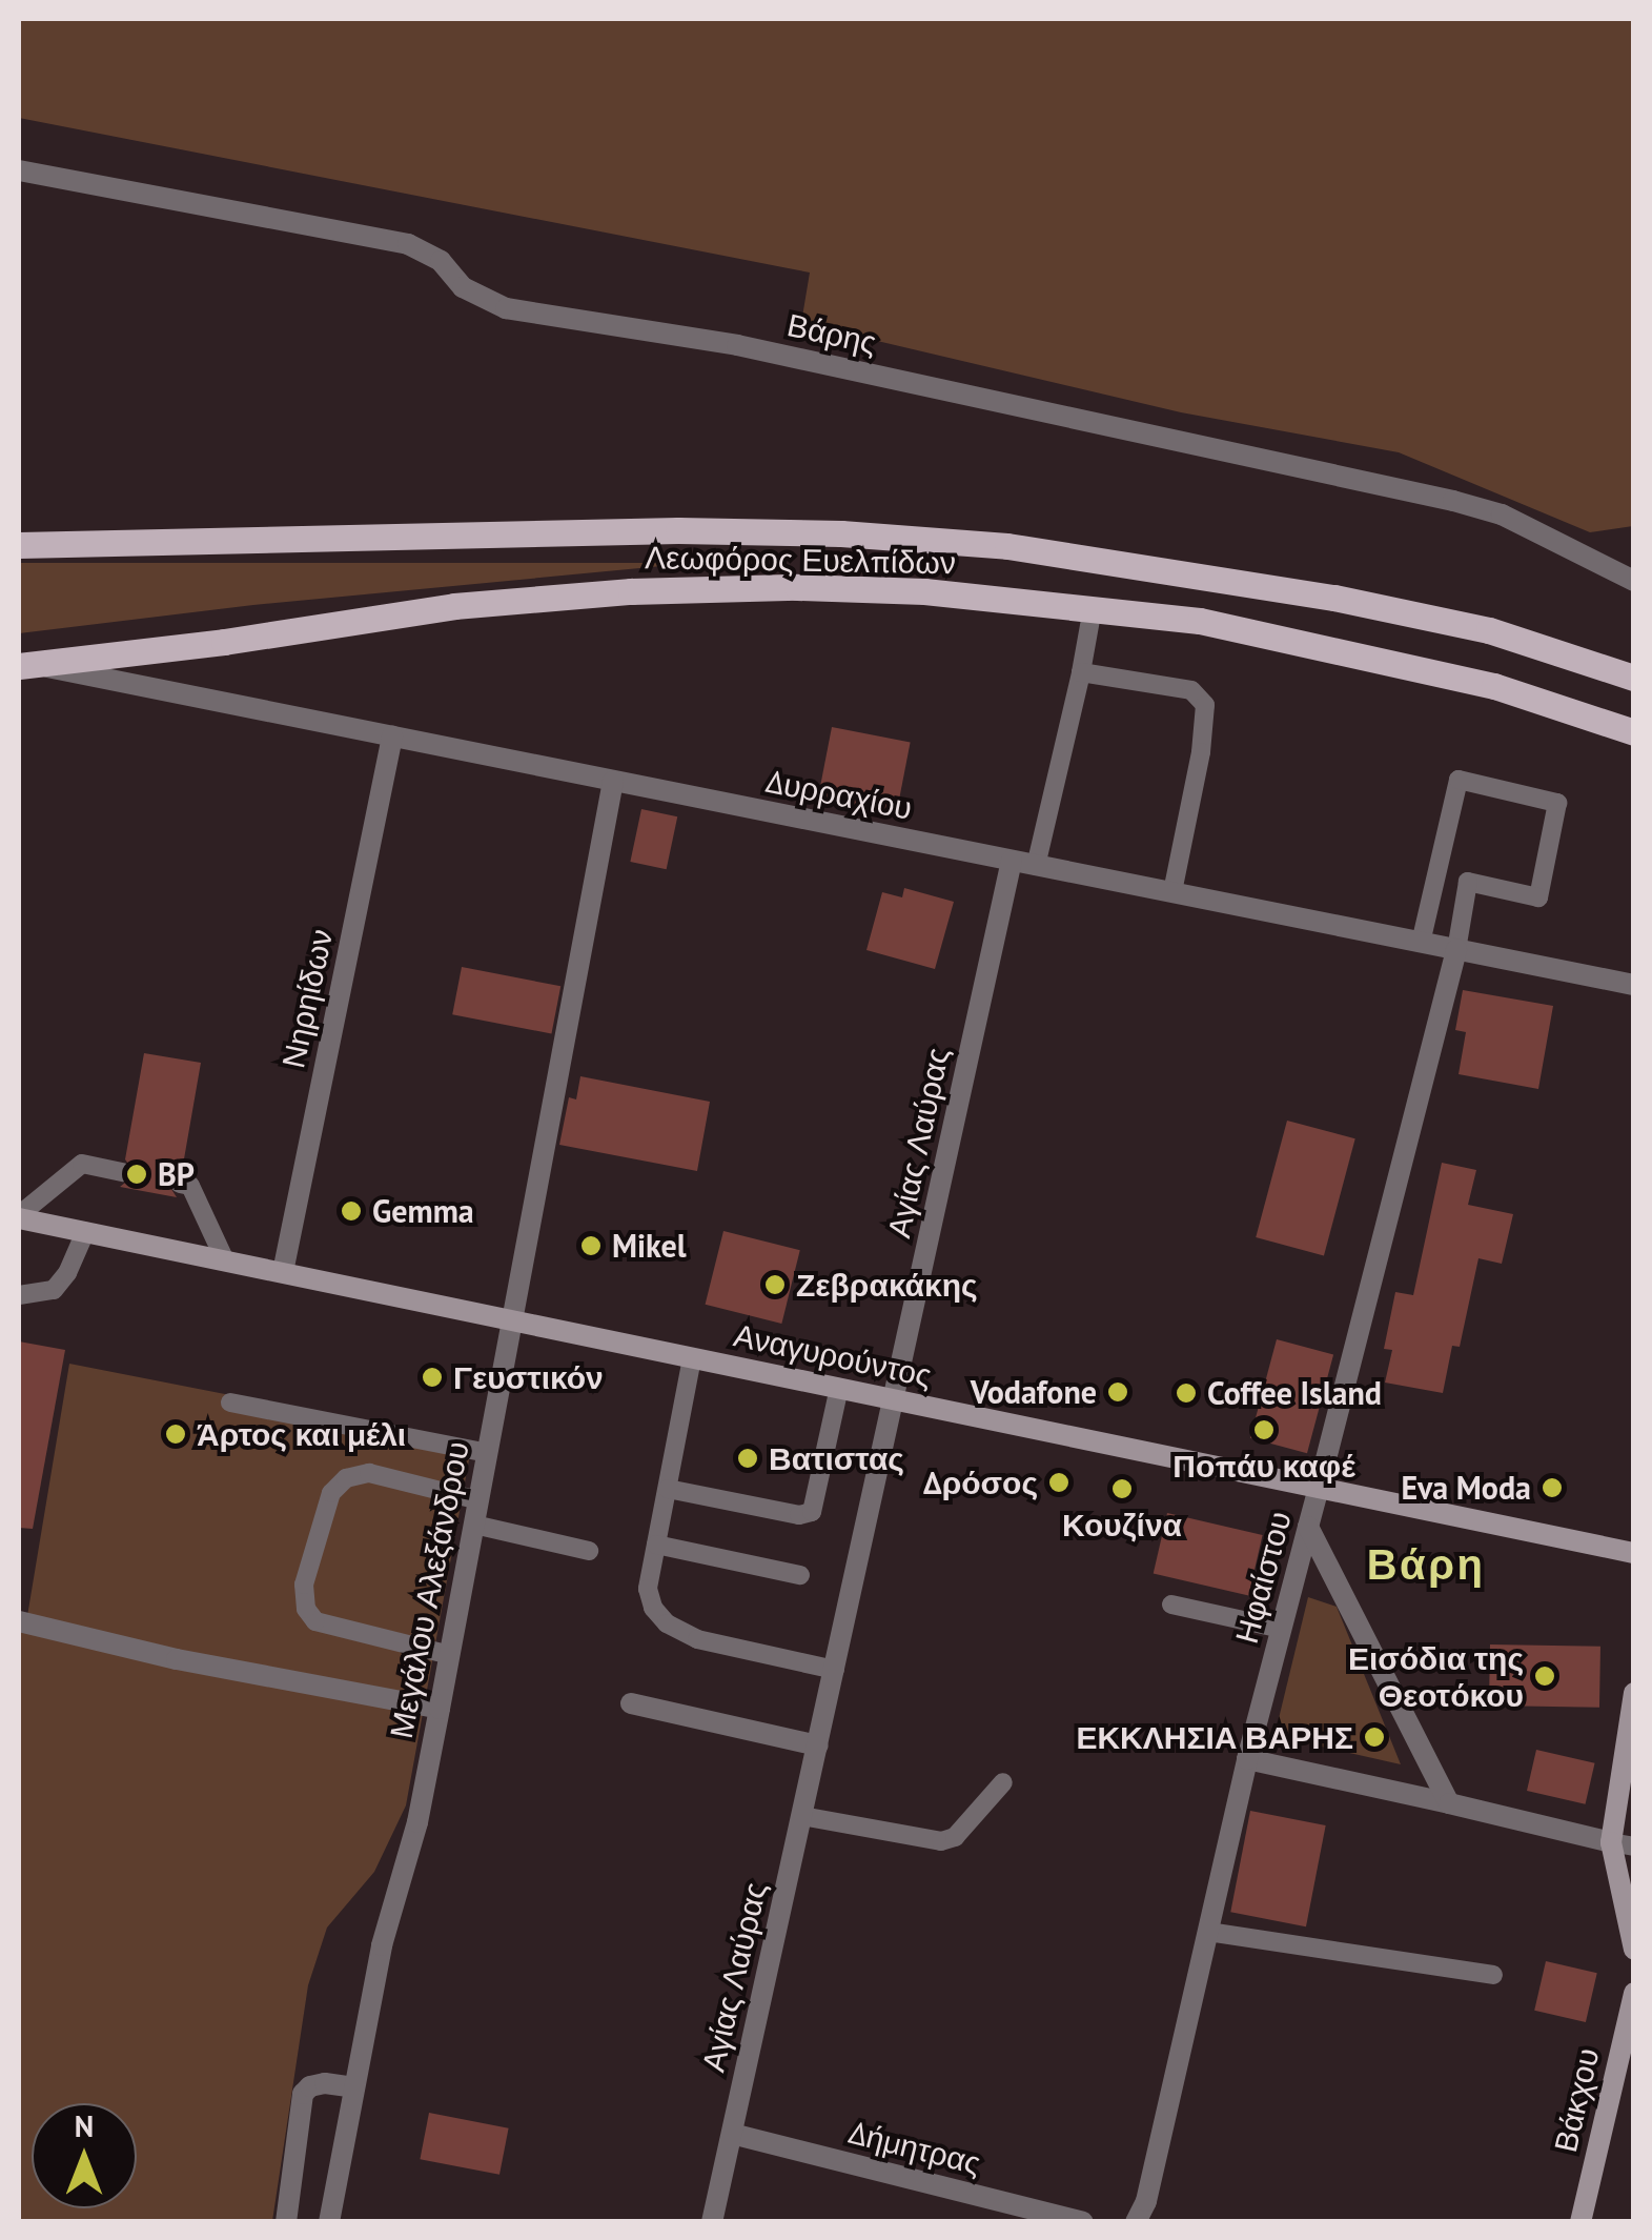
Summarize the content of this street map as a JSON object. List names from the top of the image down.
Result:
{
  "streets": {
    "main road": ["Λεωφόρος Ευελπίδων", "Αναγυρούντος", "Βάκχου"],
    "street": [
      "Βάρης",
      "Δυρραχίου",
      "Νηρηίδων",
      "Αγίας Λαύρας",
      "Ηφαίστου",
      "Μεγάλου Αλεξάνδρου",
      "Δήμητρας"
    ]
  },
  "crossings": [
    ["Λεωφόρος Ευελπίδων", "Δυρραχίου"],
    ["Δυρραχίου", "Νηρηίδων"],
    ["Δυρραχίου", "Αγίας Λαύρας"],
    ["Δυρραχίου", "Ηφαίστου"],
    ["Δυρραχίου", "Μεγάλου Αλεξάνδρου"],
    ["Νηρηίδων", "Αναγυρούντος"],
    ["Αγίας Λαύρας", "Αναγυρούντος"],
    ["Αγίας Λαύρας", "Δήμητρας"],
    ["Αναγυρούντος", "Ηφαίστου"],
    ["Αναγυρούντος", "Μεγάλου Αλεξάνδρου"]
  ],
  "districts": ["Βάρη"],
  "places": [
    "BP",
    "Gemma",
    "Mikel",
    "Ζεβρακάκης",
    "Γευστικόν",
    "Vodafone",
    "Coffee Island",
    "Ποπάυ καφέ",
    "Άρτος και μέλι",
    "Βατιστας",
    "Δρόσος",
    "Eva Moda",
    "Κουζίνα",
    "Εισόδια της Θεοτόκου",
    "ΕΚΚΛΗΣΙΑ ΒΑΡΗΣ"
  ],
  "north": "top"
}
